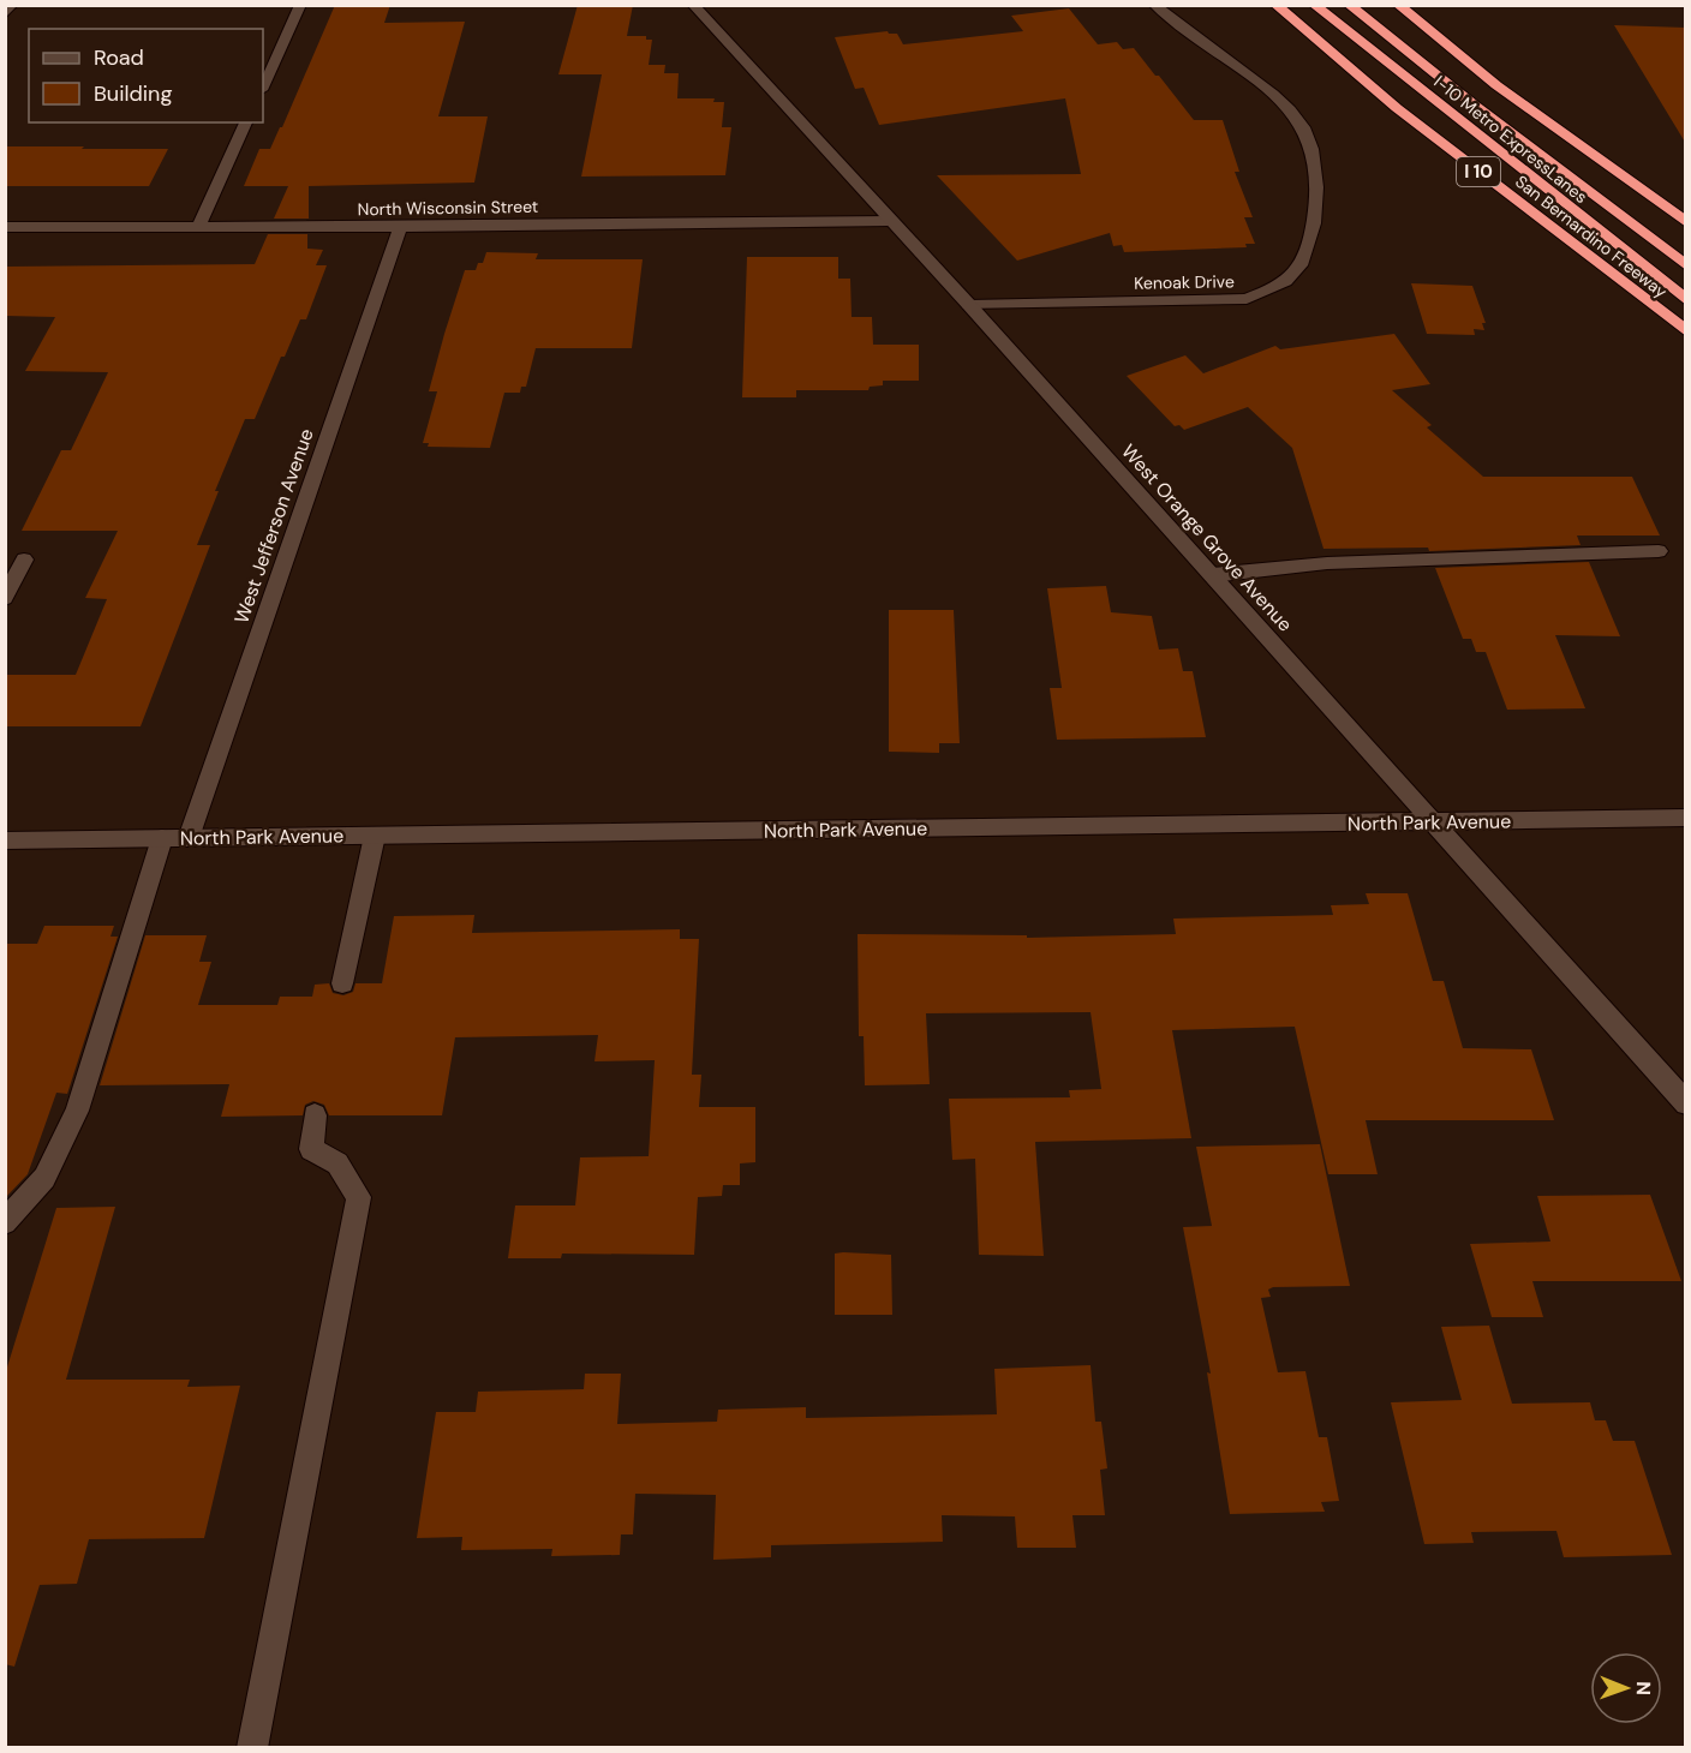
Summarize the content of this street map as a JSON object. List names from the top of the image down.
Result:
{
  "streets": {
    "highway": ["I-10 Metro ExpressLanes", "I 10", "San Bernardino Freeway"],
    "street": [
      "North Wisconsin Street",
      "Kenoak Drive",
      "West Jefferson Avenue",
      "West Orange Grove Avenue",
      "North Park Avenue"
    ]
  },
  "crossings": [
    ["North Wisconsin Street", "West Jefferson Avenue"],
    ["North Wisconsin Street", "West Orange Grove Avenue"],
    ["Kenoak Drive", "West Orange Grove Avenue"],
    ["West Jefferson Avenue", "North Park Avenue"],
    ["West Orange Grove Avenue", "North Park Avenue"]
  ],
  "legend": ["Road", "Building"],
  "north": "right"
}
